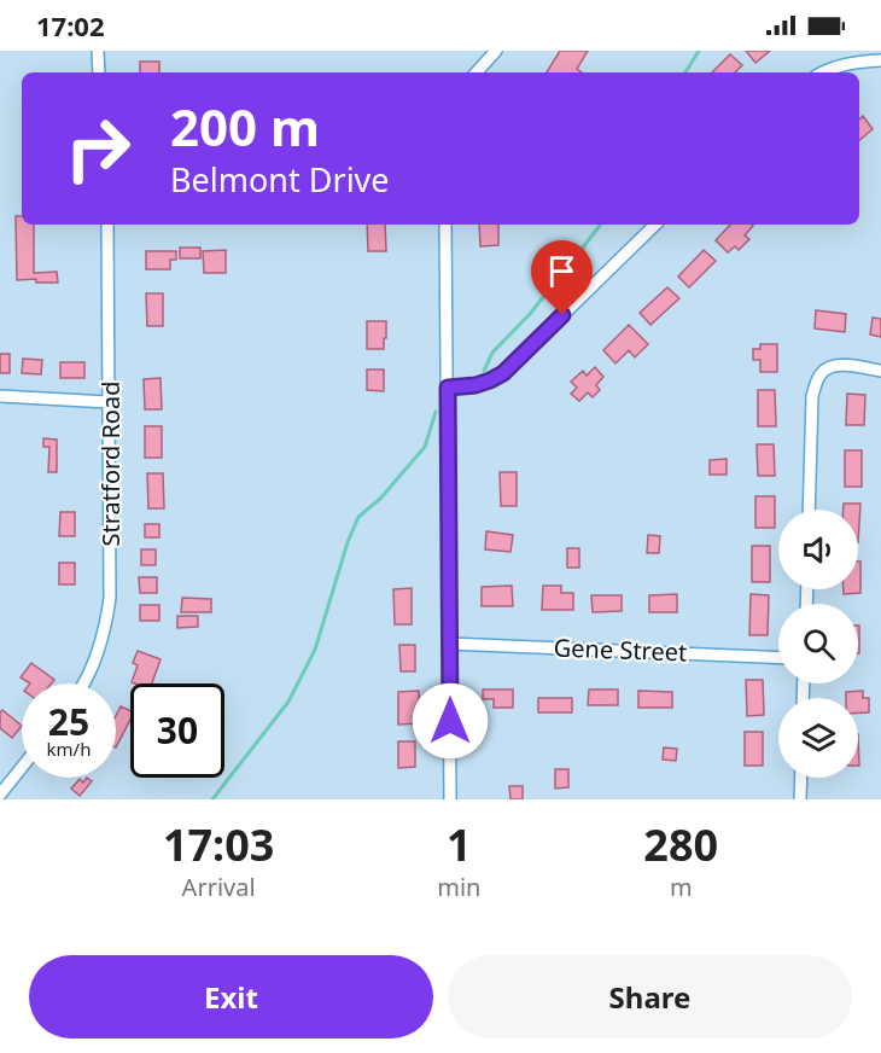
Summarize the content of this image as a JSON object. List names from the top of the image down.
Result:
{
  "streets": {
    "street": ["Stratford Road", "Gene Street"]
  },
  "page": {
    "status": "17:02",
    "turn": ["200 m", "Belmont Drive"],
    "speed": "25 km/h",
    "limit": "30",
    "eta": [
      "17:03",
      "Arrival",
      "1",
      "min",
      "280",
      "m"
    ],
    "buttons": ["Exit", "Share"]
  }
}
